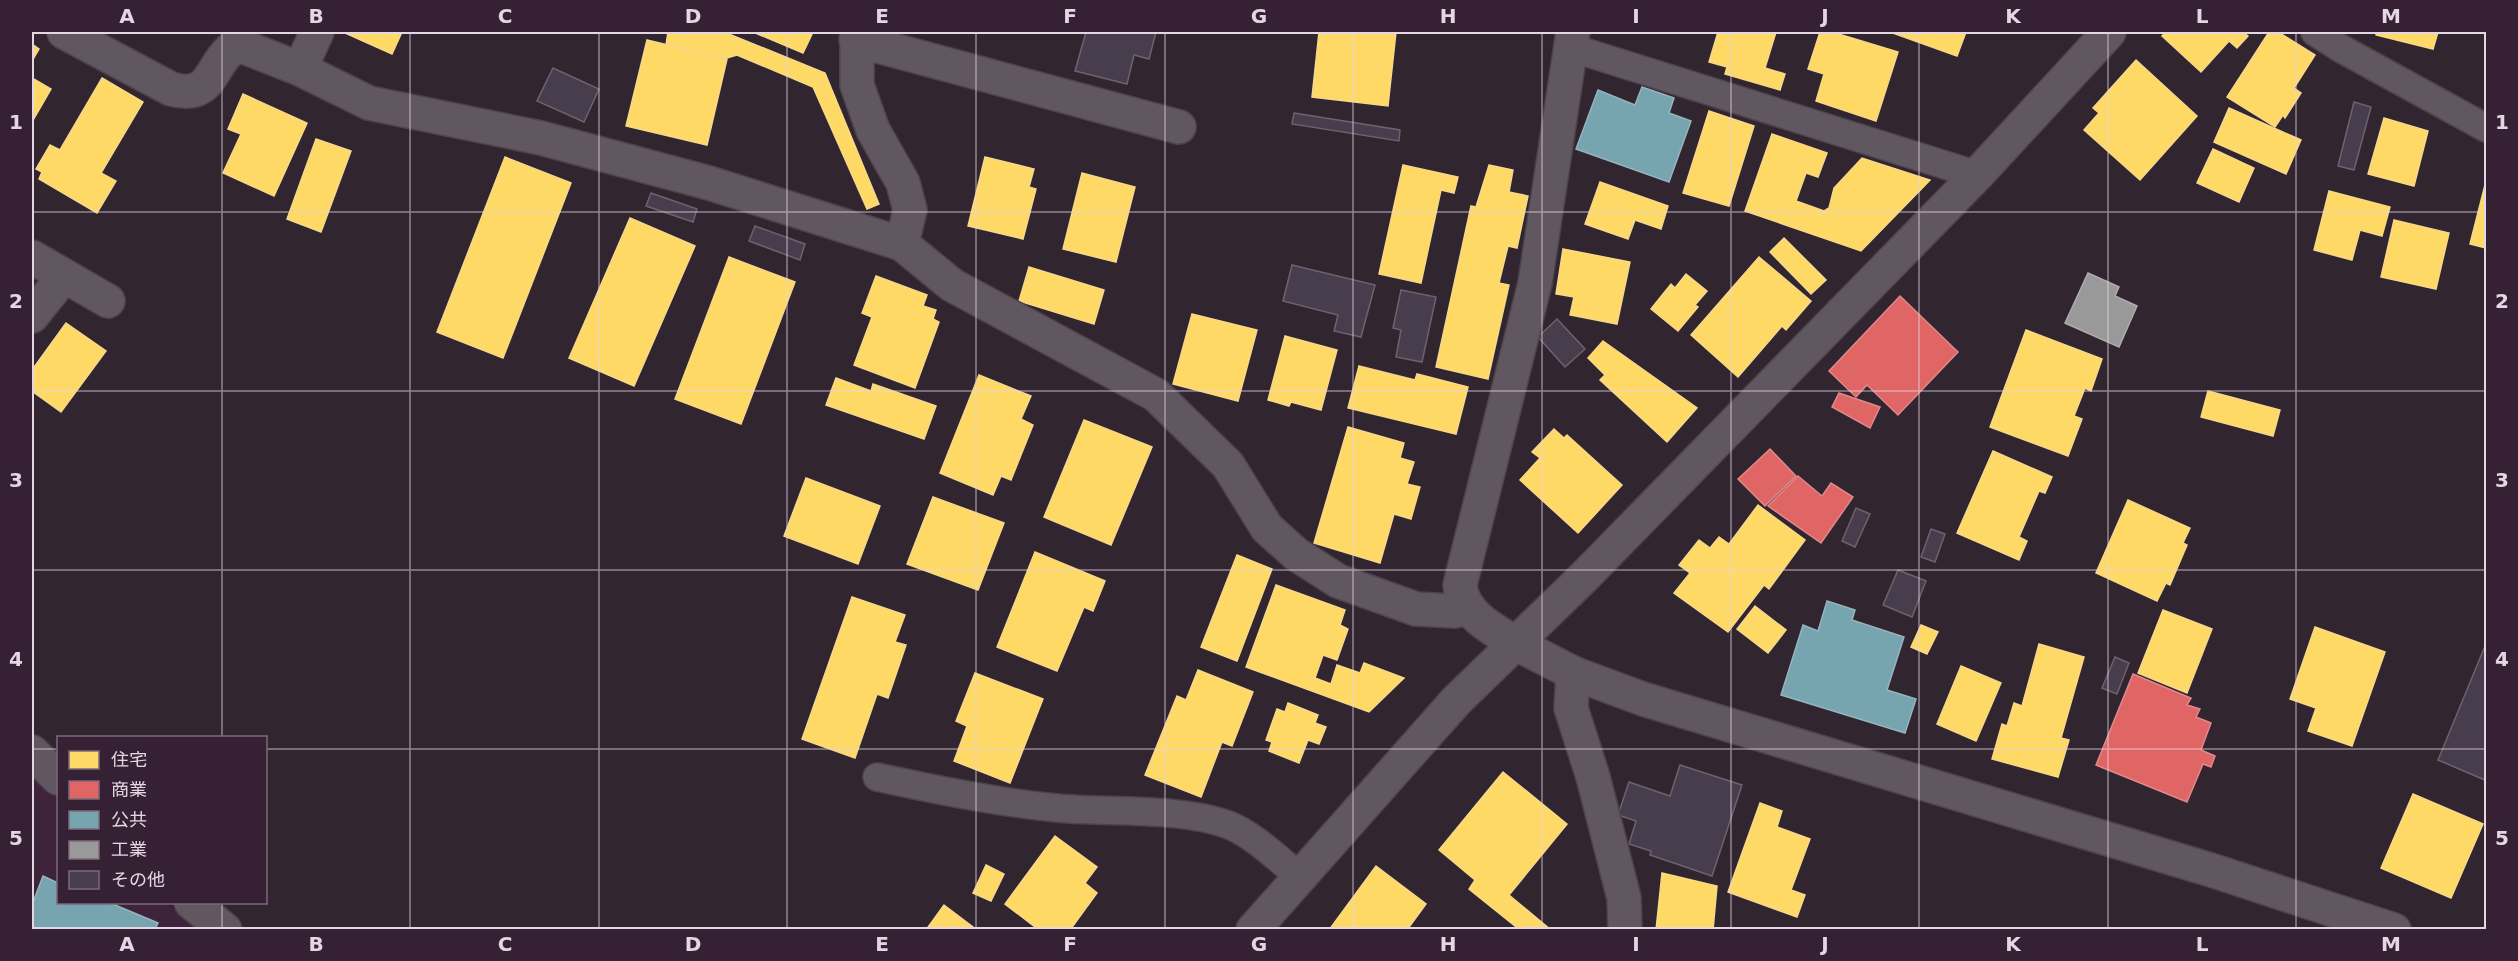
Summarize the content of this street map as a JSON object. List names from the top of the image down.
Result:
{
  "legend": [
    "住宅",
    "商業",
    "公共",
    "工業",
    "その他"
  ],
  "grid": {
    "columns": [
      "A",
      "B",
      "C",
      "D",
      "E",
      "F",
      "G",
      "H",
      "I",
      "J",
      "K",
      "L",
      "M"
    ],
    "rows": [
      "1",
      "2",
      "3",
      "4",
      "5"
    ]
  }
}
